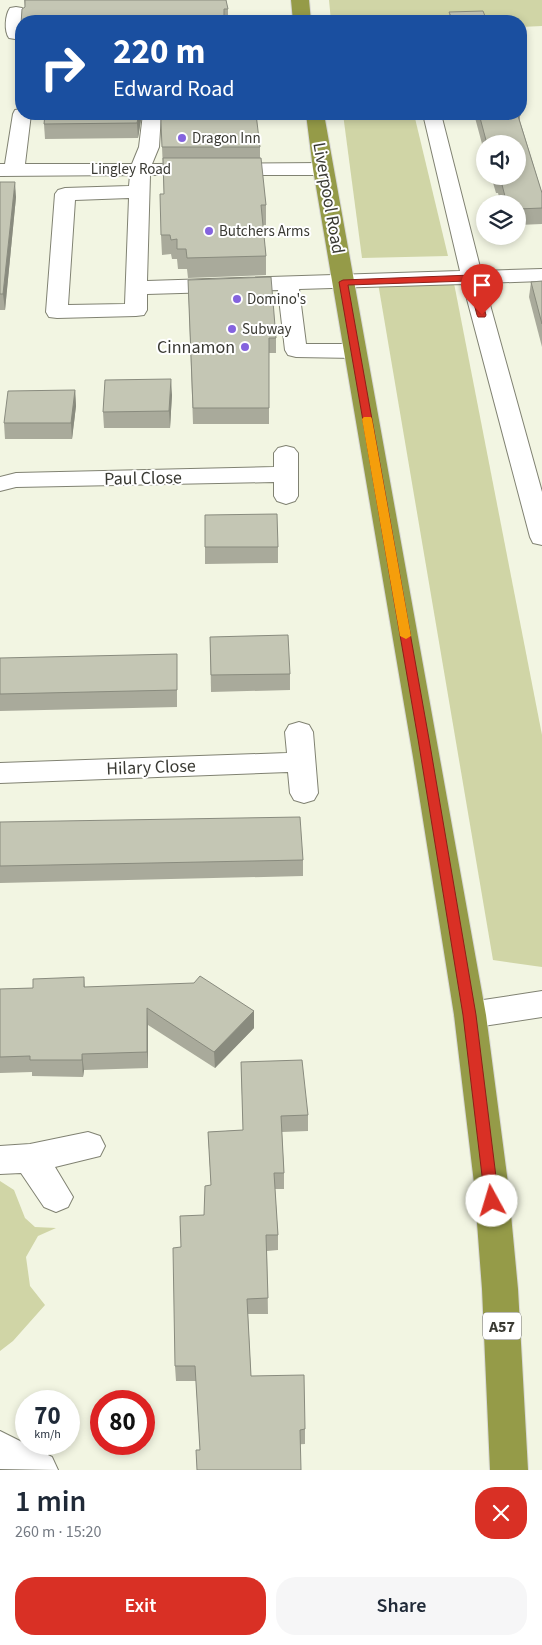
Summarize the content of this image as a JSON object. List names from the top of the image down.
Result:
{
  "streets": {
    "highway": ["Liverpool Road", "A57"],
    "street": ["Lingley Road", "Paul Close", "Hilary Close"]
  },
  "crossings": [
    ["Lingley Road", "Liverpool Road"]
  ],
  "places": [
    "Dragon Inn",
    "Butchers Arms",
    "Domino's",
    "Subway",
    "Cinnamon"
  ],
  "page": {
    "turn": ["220 m", "Edward Road"],
    "speed": "70 km/h",
    "limit": "80",
    "heading": ["1 min", "260 m · 15:20"],
    "buttons": ["Exit", "Share"]
  }
}
